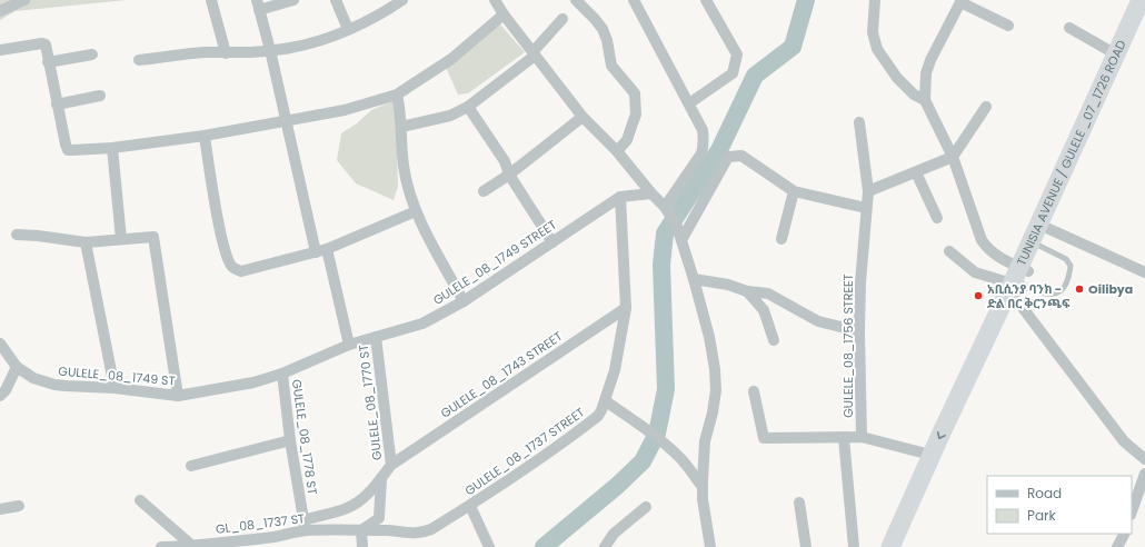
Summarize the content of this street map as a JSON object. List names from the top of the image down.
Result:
{
  "streets": {
    "highway": ["TUNISIA AVENUE / GULELE _07_1726 ROAD"],
    "street": [
      "GULELE_08_1749 STREET",
      "GULELE_08_1756 STREET",
      "GULELE_08_1743 STREET",
      "GULELE_08_1749 ST",
      "GULELE_08_1770 ST",
      "GULELE_08_1778 ST",
      "GULELE_08_1737 STREET",
      "GL_08_1737 ST"
    ]
  },
  "crossings": [
    ["GULELE_08_1749 STREET", "GULELE_08_1749 ST"],
    ["GULELE_08_1749 STREET", "GULELE_08_1770 ST"],
    ["GULELE_08_1749 STREET", "GULELE_08_1737 STREET"],
    ["GULELE_08_1743 STREET", "GULELE_08_1770 ST"],
    ["GULELE_08_1743 STREET", "GULELE_08_1778 ST"],
    ["GULELE_08_1743 STREET", "GULELE_08_1737 STREET"],
    ["GULELE_08_1743 STREET", "GL_08_1737 ST"],
    ["GULELE_08_1749 ST", "GULELE_08_1770 ST"],
    ["GULELE_08_1749 ST", "GULELE_08_1778 ST"],
    ["GULELE_08_1778 ST", "GL_08_1737 ST"],
    ["GULELE_08_1737 STREET", "GL_08_1737 ST"]
  ],
  "places": ["Oilibya", "አቢሲንያ ባንክ - ድል በር ቅርንጫፍ"],
  "legend": ["Road", "Park"]
}
